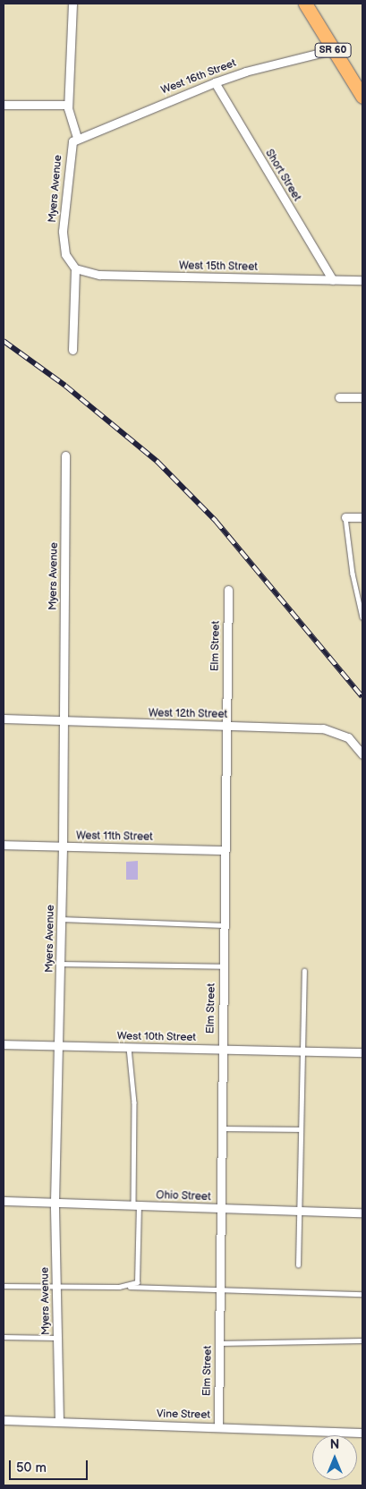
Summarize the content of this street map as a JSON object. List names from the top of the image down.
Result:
{
  "streets": {
    "main road": ["SR 60"],
    "street": [
      "West 16th Street",
      "Short Street",
      "Myers Avenue",
      "West 15th Street",
      "Elm Street",
      "West 12th Street",
      "West 11th Street",
      "West 10th Street",
      "Ohio Street",
      "Vine Street"
    ]
  },
  "crossings": [
    ["SR 60", "West 16th Street"],
    ["West 16th Street", "Short Street"],
    ["West 16th Street", "Myers Avenue"],
    ["Short Street", "West 15th Street"],
    ["Myers Avenue", "West 15th Street"],
    ["Myers Avenue", "West 12th Street"],
    ["Myers Avenue", "West 11th Street"],
    ["Myers Avenue", "West 10th Street"],
    ["Myers Avenue", "Ohio Street"],
    ["Myers Avenue", "Vine Street"],
    ["Elm Street", "West 12th Street"],
    ["Elm Street", "West 11th Street"],
    ["Elm Street", "West 10th Street"],
    ["Elm Street", "Ohio Street"],
    ["Elm Street", "Vine Street"]
  ],
  "scale_bar": "50 m",
  "north": "top"
}
